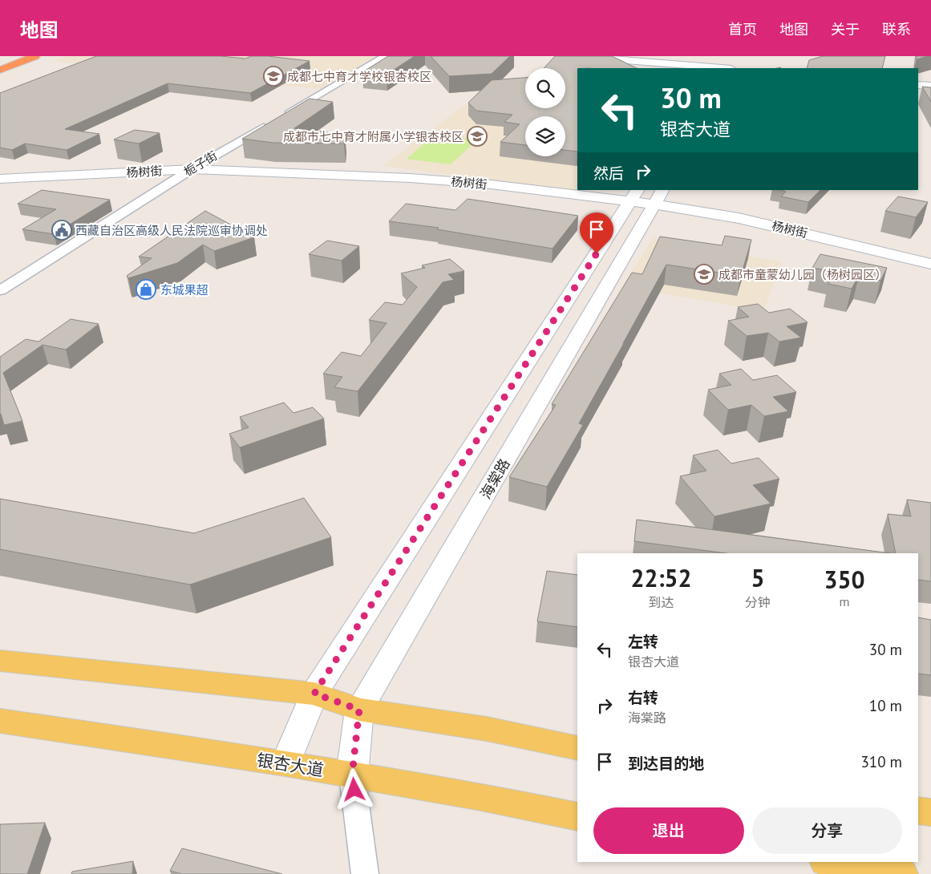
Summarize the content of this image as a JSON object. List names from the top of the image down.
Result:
{
  "streets": {
    "main road": ["杨树街", "海棠路", "银杏大道"],
    "street": ["栀子街"]
  },
  "crossings": [
    ["栀子街", "杨树街"],
    ["杨树街", "海棠路"],
    ["海棠路", "银杏大道"]
  ],
  "places": {
    "school or university": ["成都七中育才学校银杏校区", "成都市七中育才附属小学银杏校区", "成都市童蒙幼儿园（杨树园区）"],
    "public building": ["西藏自治区高级人民法院巡审协调处"],
    "shop": ["东城果超"]
  },
  "page": {
    "header": "地图",
    "nav": [
      "首页",
      "地图",
      "关于",
      "联系"
    ],
    "turn": ["30 m", "银杏大道"],
    "then": "然后",
    "eta": [
      "22:52",
      "到达",
      "5",
      "分钟",
      "350",
      "m"
    ],
    "list": [
      {
        "name": "左转",
        "note": "银杏大道",
        "value": "30 m"
      },
      {
        "name": "右转",
        "note": "海棠路",
        "value": "10 m"
      },
      {
        "name": "到达目的地",
        "value": "310 m"
      }
    ],
    "buttons": ["退出", "分享"]
  }
}
